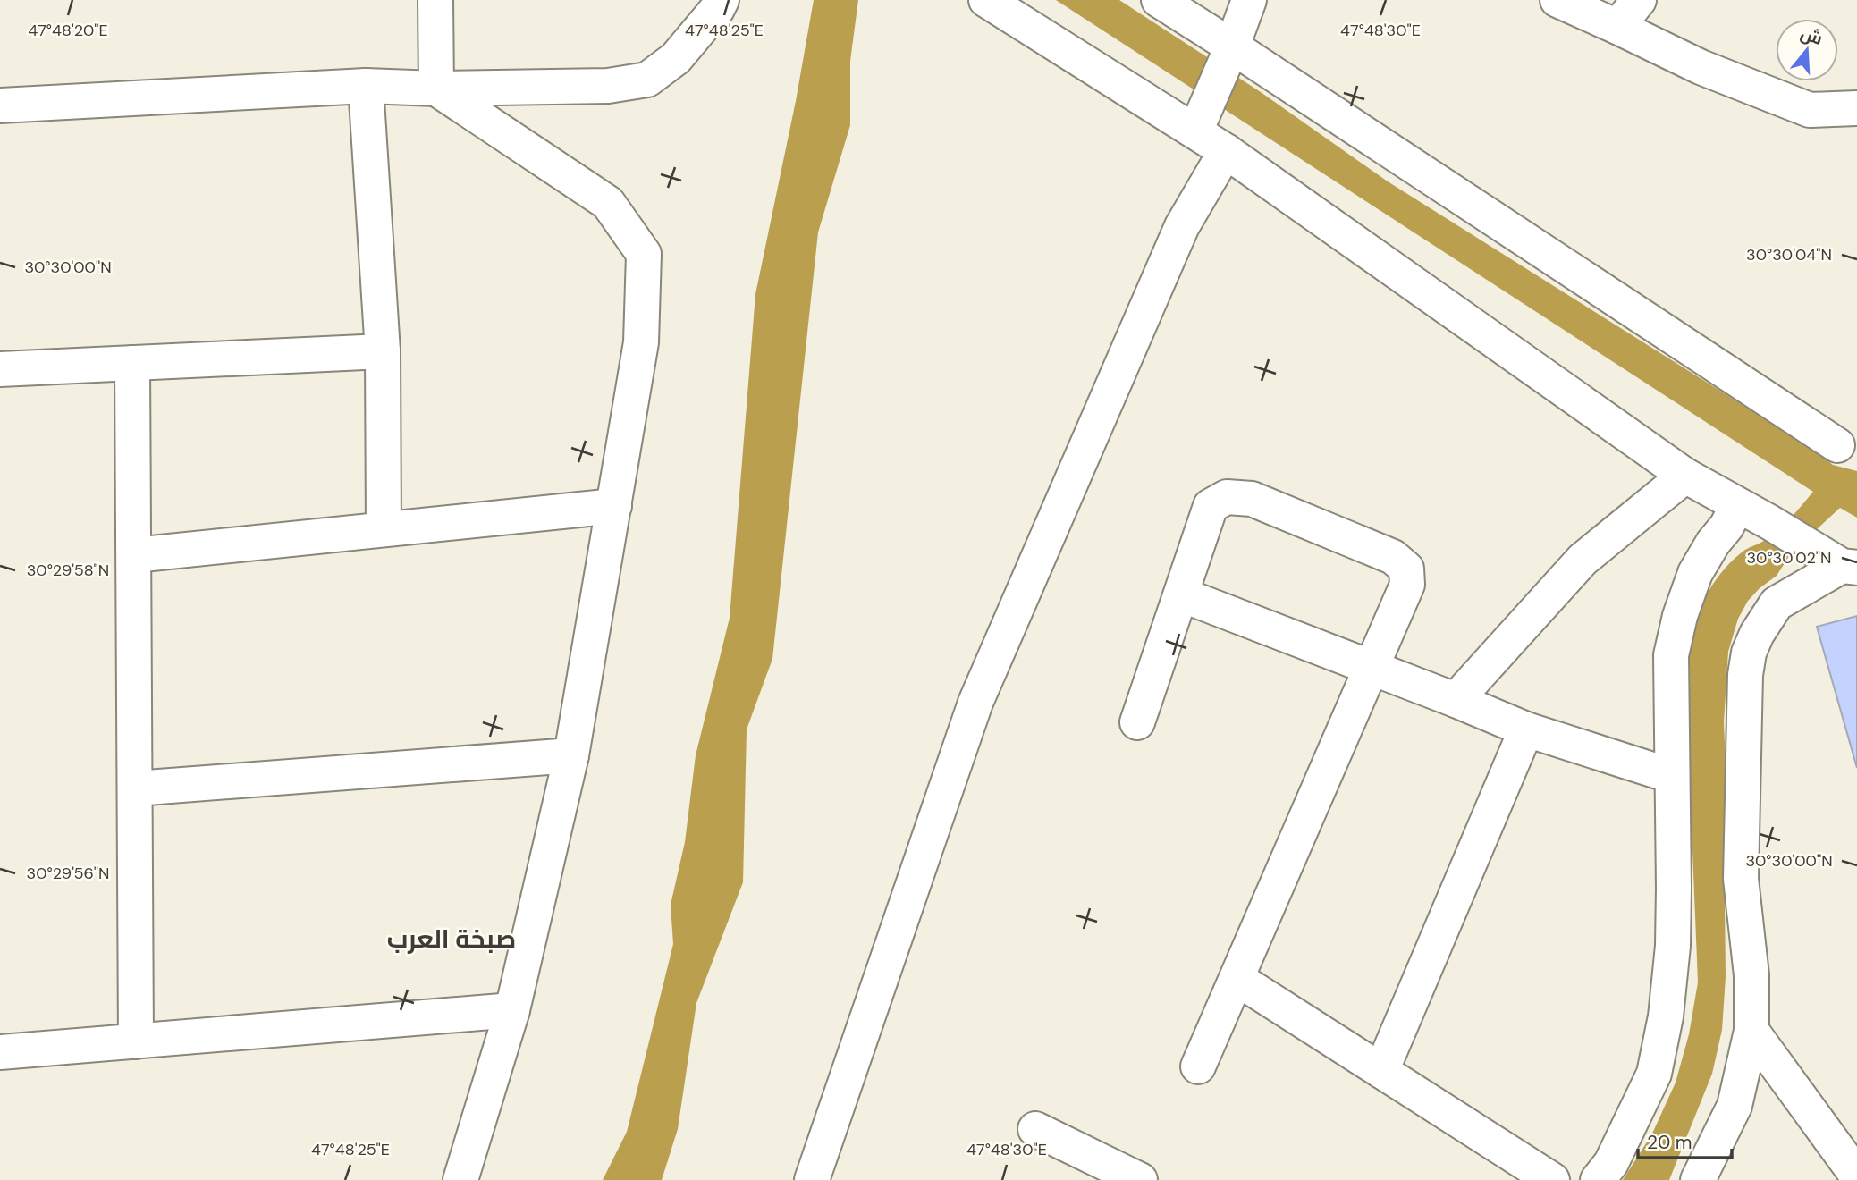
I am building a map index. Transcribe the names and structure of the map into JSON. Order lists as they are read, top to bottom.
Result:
{
  "districts": ["صبخة العرب"],
  "scale_bar": "20 m",
  "north": "top",
  "coordinates": [
    "47°48'20\"E",
    "47°48'25\"E",
    "47°48'30\"E",
    "30°30'04\"N",
    "30°30'00\"N",
    "30°30'02\"N",
    "30°29'58\"N",
    "30°29'56\"N"
  ]
}
